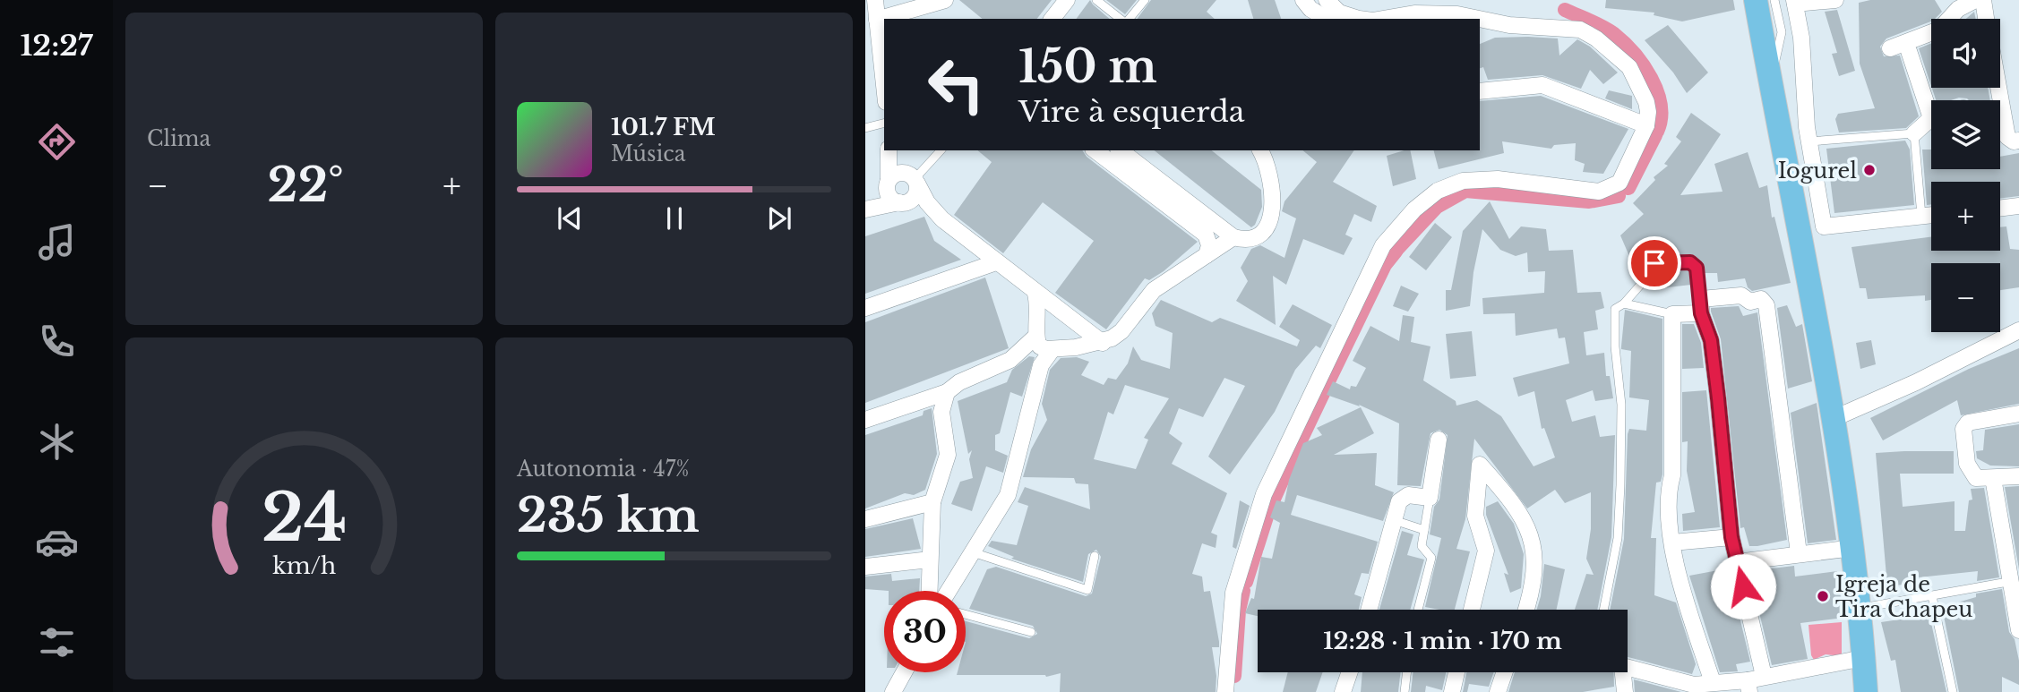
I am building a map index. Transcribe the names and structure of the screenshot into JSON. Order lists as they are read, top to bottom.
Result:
{
  "places": ["Iogurel", "Igreja de Tira Chapeu"],
  "page": {
    "tabs": "12:27",
    "tile": [
      "Clima",
      ["Autonomia · 47%", "235 km"]
    ],
    "map_buttons": ["+", "−"],
    "turn": ["150 m", "Vire à esquerda"],
    "song": ["101.7 FM", "Música"],
    "heat": ["−", "22°", "+"],
    "limit": "30",
    "trip": "12:28 · 1 min · 170 m",
    "gauge": ["24", "km/h"]
  }
}
